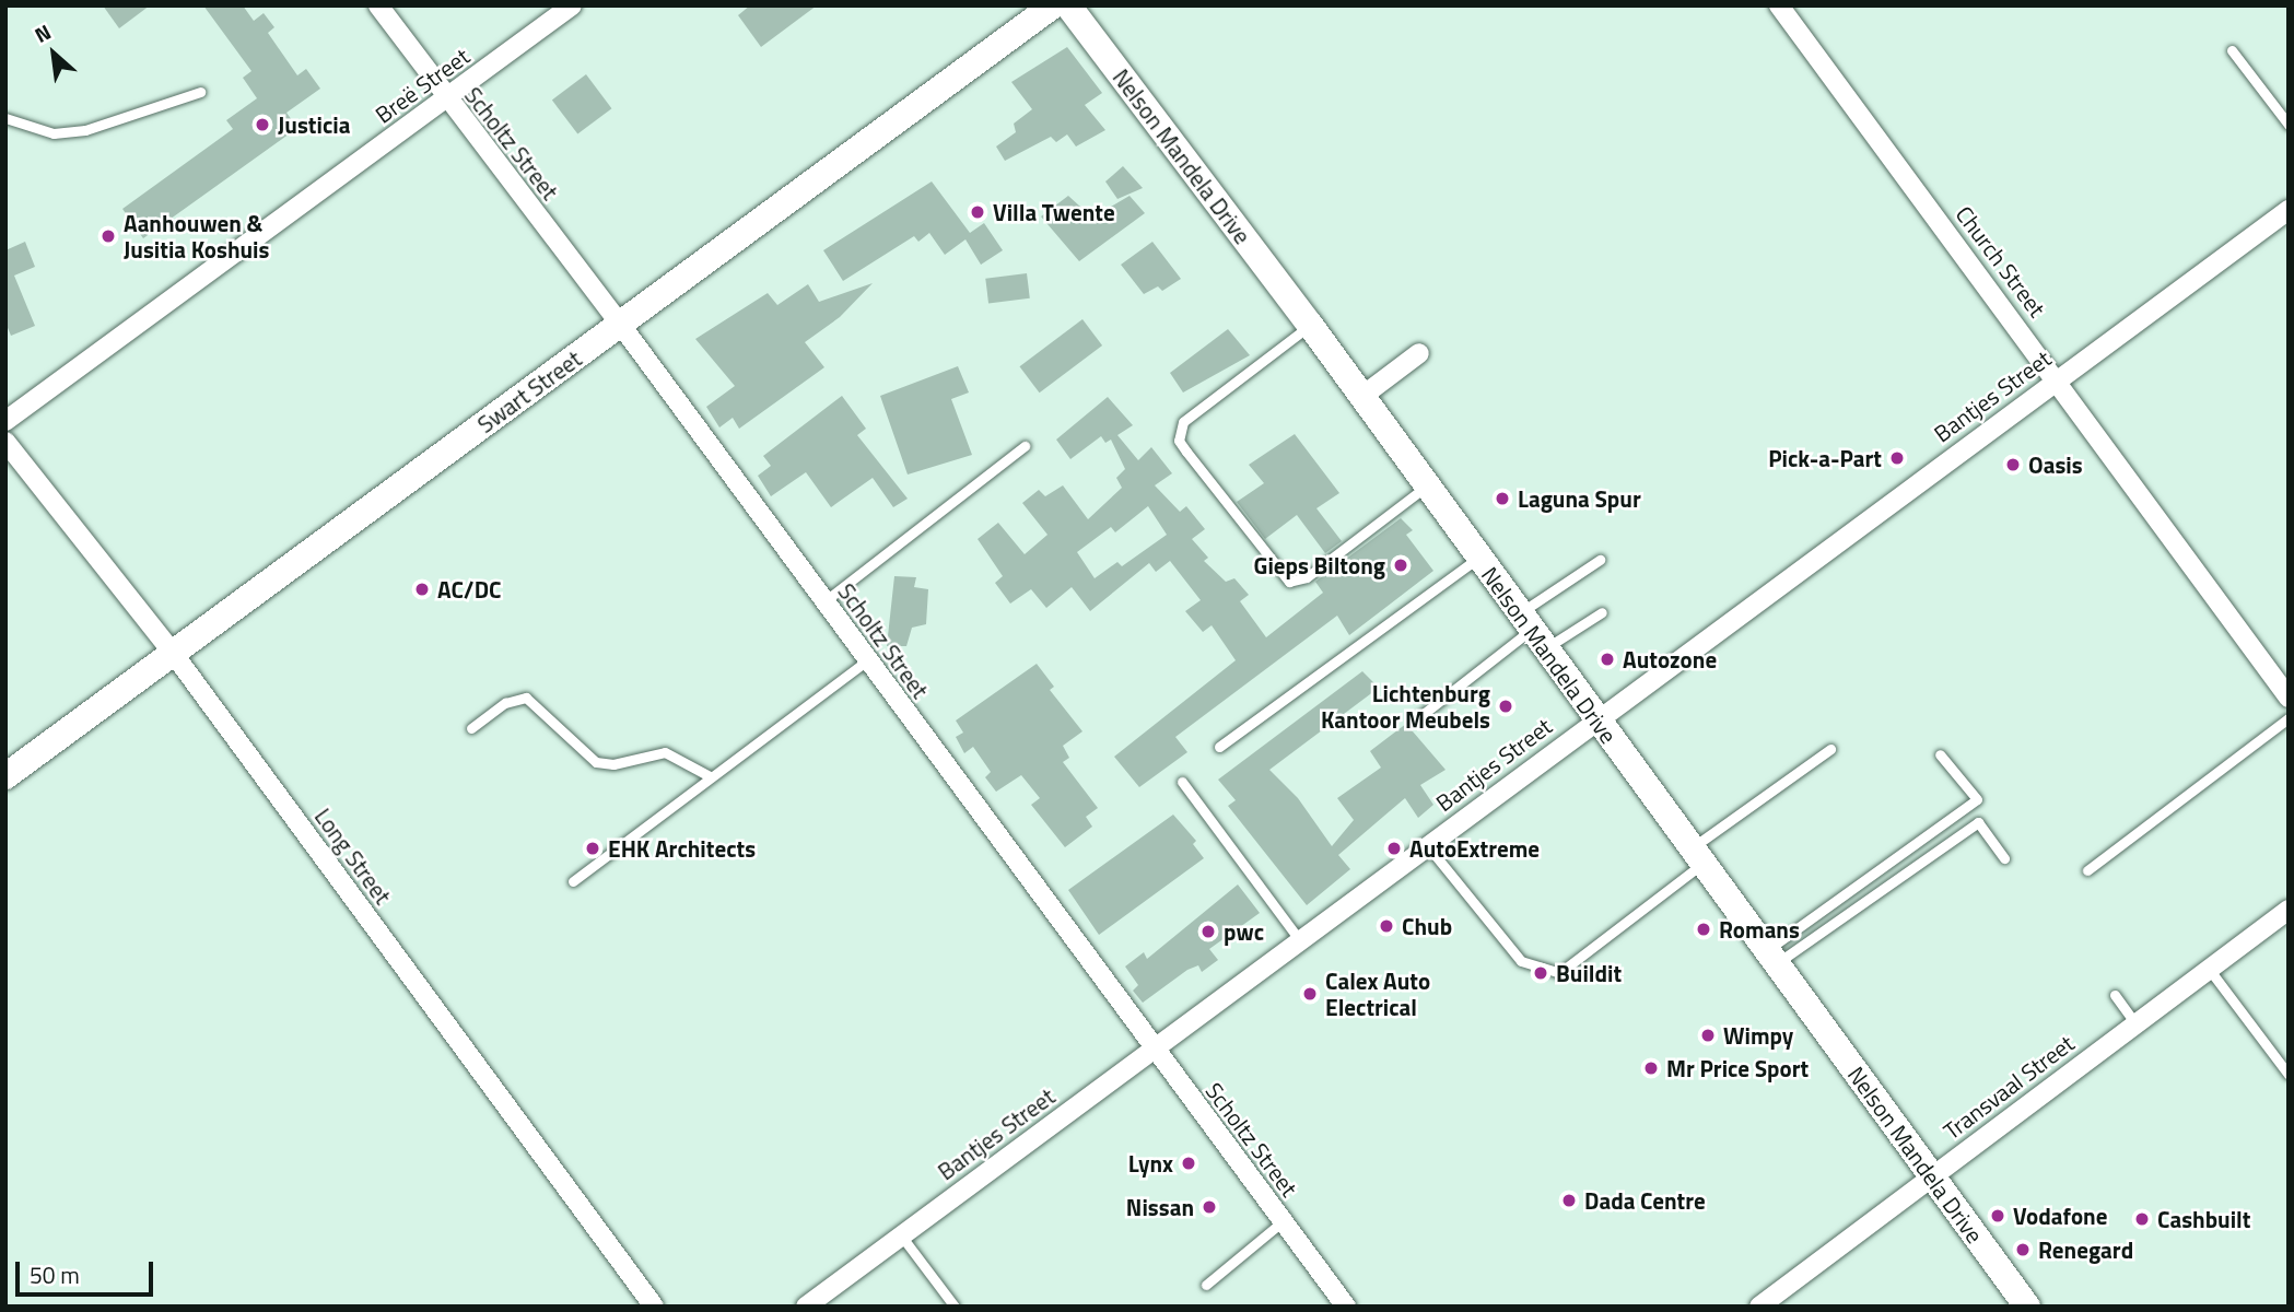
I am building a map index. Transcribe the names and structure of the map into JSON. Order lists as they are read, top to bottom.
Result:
{
  "streets": {
    "main road": ["Nelson Mandela Drive", "Swart Street"],
    "street": [
      "Breë Street",
      "Scholtz Street",
      "Church Street",
      "Bantjes Street",
      "Long Street",
      "Transvaal Street"
    ]
  },
  "crossings": [
    ["Breë Street", "Scholtz Street"],
    ["Scholtz Street", "Swart Street"],
    ["Scholtz Street", "Bantjes Street"],
    ["Nelson Mandela Drive", "Bantjes Street"],
    ["Nelson Mandela Drive", "Transvaal Street"],
    ["Church Street", "Bantjes Street"],
    ["Swart Street", "Long Street"]
  ],
  "places": [
    "Justicia",
    "Villa Twente",
    "Aanhouwen & Jusitia Koshuis",
    "Pick-a-Part",
    "Oasis",
    "Laguna Spur",
    "Gieps Biltong",
    "AC/DC",
    "Autozone",
    "Lichtenburg Kantoor Meubels",
    "EHK Architects",
    "AutoExtreme",
    "Chub",
    "Romans",
    "pwc",
    "Buildit",
    "Calex Auto Electrical",
    "Wimpy",
    "Mr Price Sport",
    "Lynx",
    "Dada Centre",
    "Nissan",
    "Vodafone",
    "Cashbuilt",
    "Renegard"
  ],
  "scale_bar": "50 m",
  "north": "top left"
}
